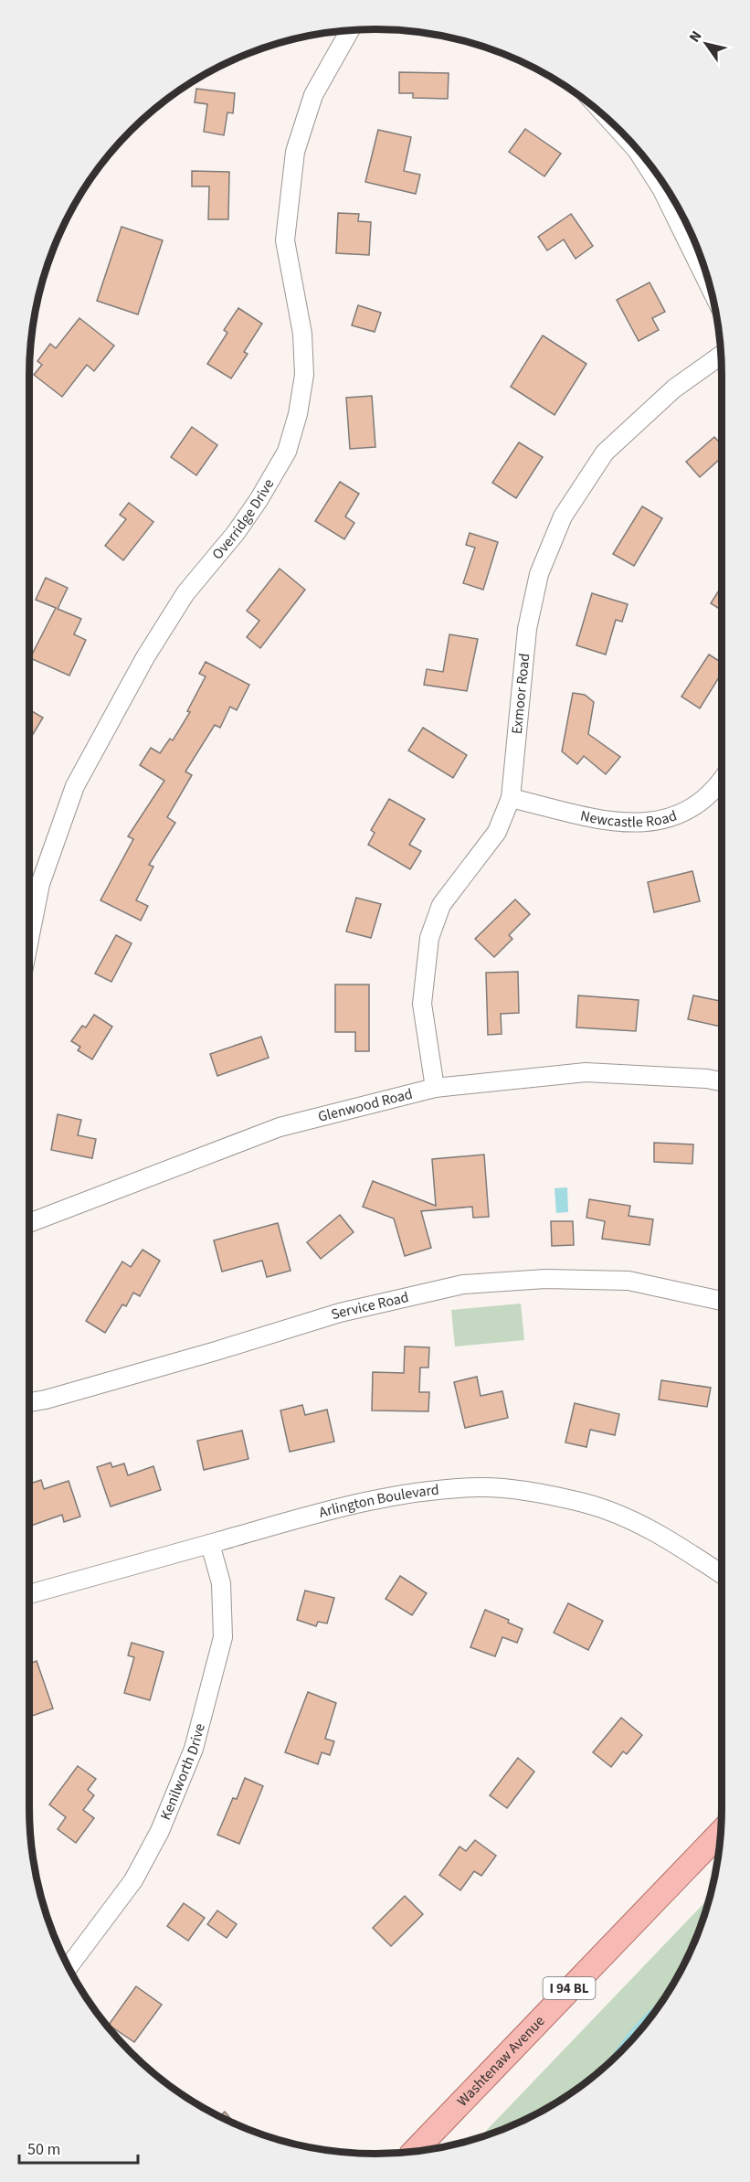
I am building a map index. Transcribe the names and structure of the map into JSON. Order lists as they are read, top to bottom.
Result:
{
  "streets": {
    "main road": ["I 94 BL", "Washtenaw Avenue"],
    "street": [
      "Overridge Drive",
      "Exmoor Road",
      "Newcastle Road",
      "Glenwood Road",
      "Service Road",
      "Arlington Boulevard",
      "Kenilworth Drive"
    ]
  },
  "crossings": [
    ["Exmoor Road", "Newcastle Road"],
    ["Exmoor Road", "Glenwood Road"],
    ["Arlington Boulevard", "Kenilworth Drive"]
  ],
  "scale_bar": "50 m",
  "north": "top left"
}
